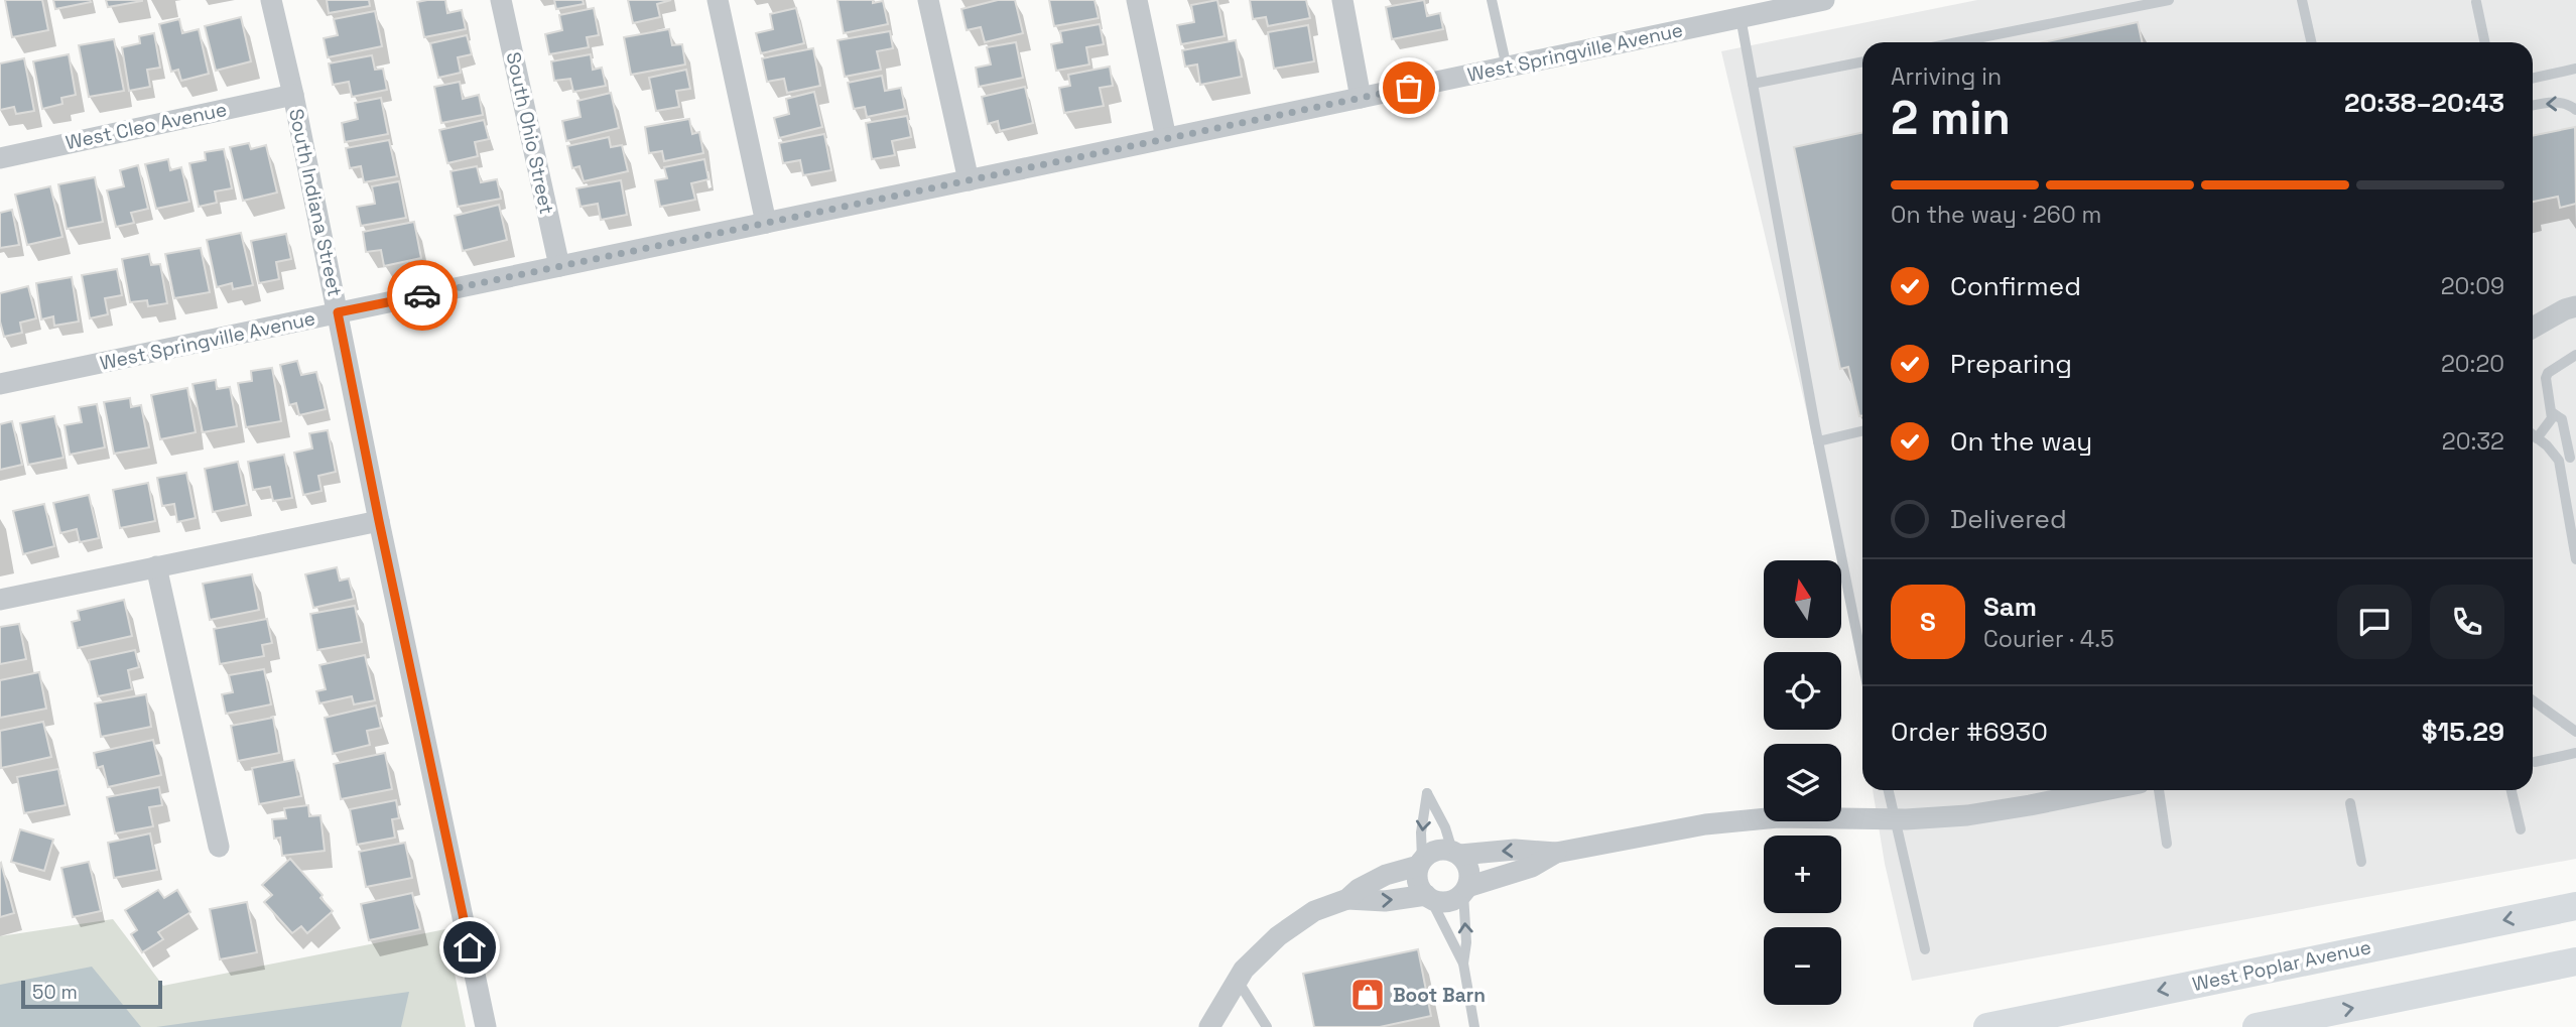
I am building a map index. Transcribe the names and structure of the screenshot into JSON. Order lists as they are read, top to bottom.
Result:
{
  "streets": {
    "main road": ["West Poplar Avenue"],
    "street": [
      "West Springville Avenue",
      "West Cleo Avenue",
      "South Ohio Street",
      "South Indiana Street"
    ]
  },
  "crossings": [
    ["West Springville Avenue", "South Ohio Street"],
    ["West Springville Avenue", "South Indiana Street"],
    ["West Cleo Avenue", "South Indiana Street"]
  ],
  "places": {
    "shop": ["Boot Barn"]
  },
  "scale_bar": "50 m",
  "north": "top",
  "page": {
    "heading": ["2 min", "Arriving in", "20:38–20:43"],
    "panel": [
      "Sam",
      "Courier · 4.5",
      "Order #6930",
      "$15.29"
    ],
    "bar": "On the way · 260 m",
    "list": [
      ["Confirmed", "20:09"],
      ["Preparing", "20:20"],
      ["On the way", "20:32"],
      "Delivered"
    ],
    "map_buttons": ["+", "−"],
    "round": "S",
    "scale": "50 m"
  }
}
